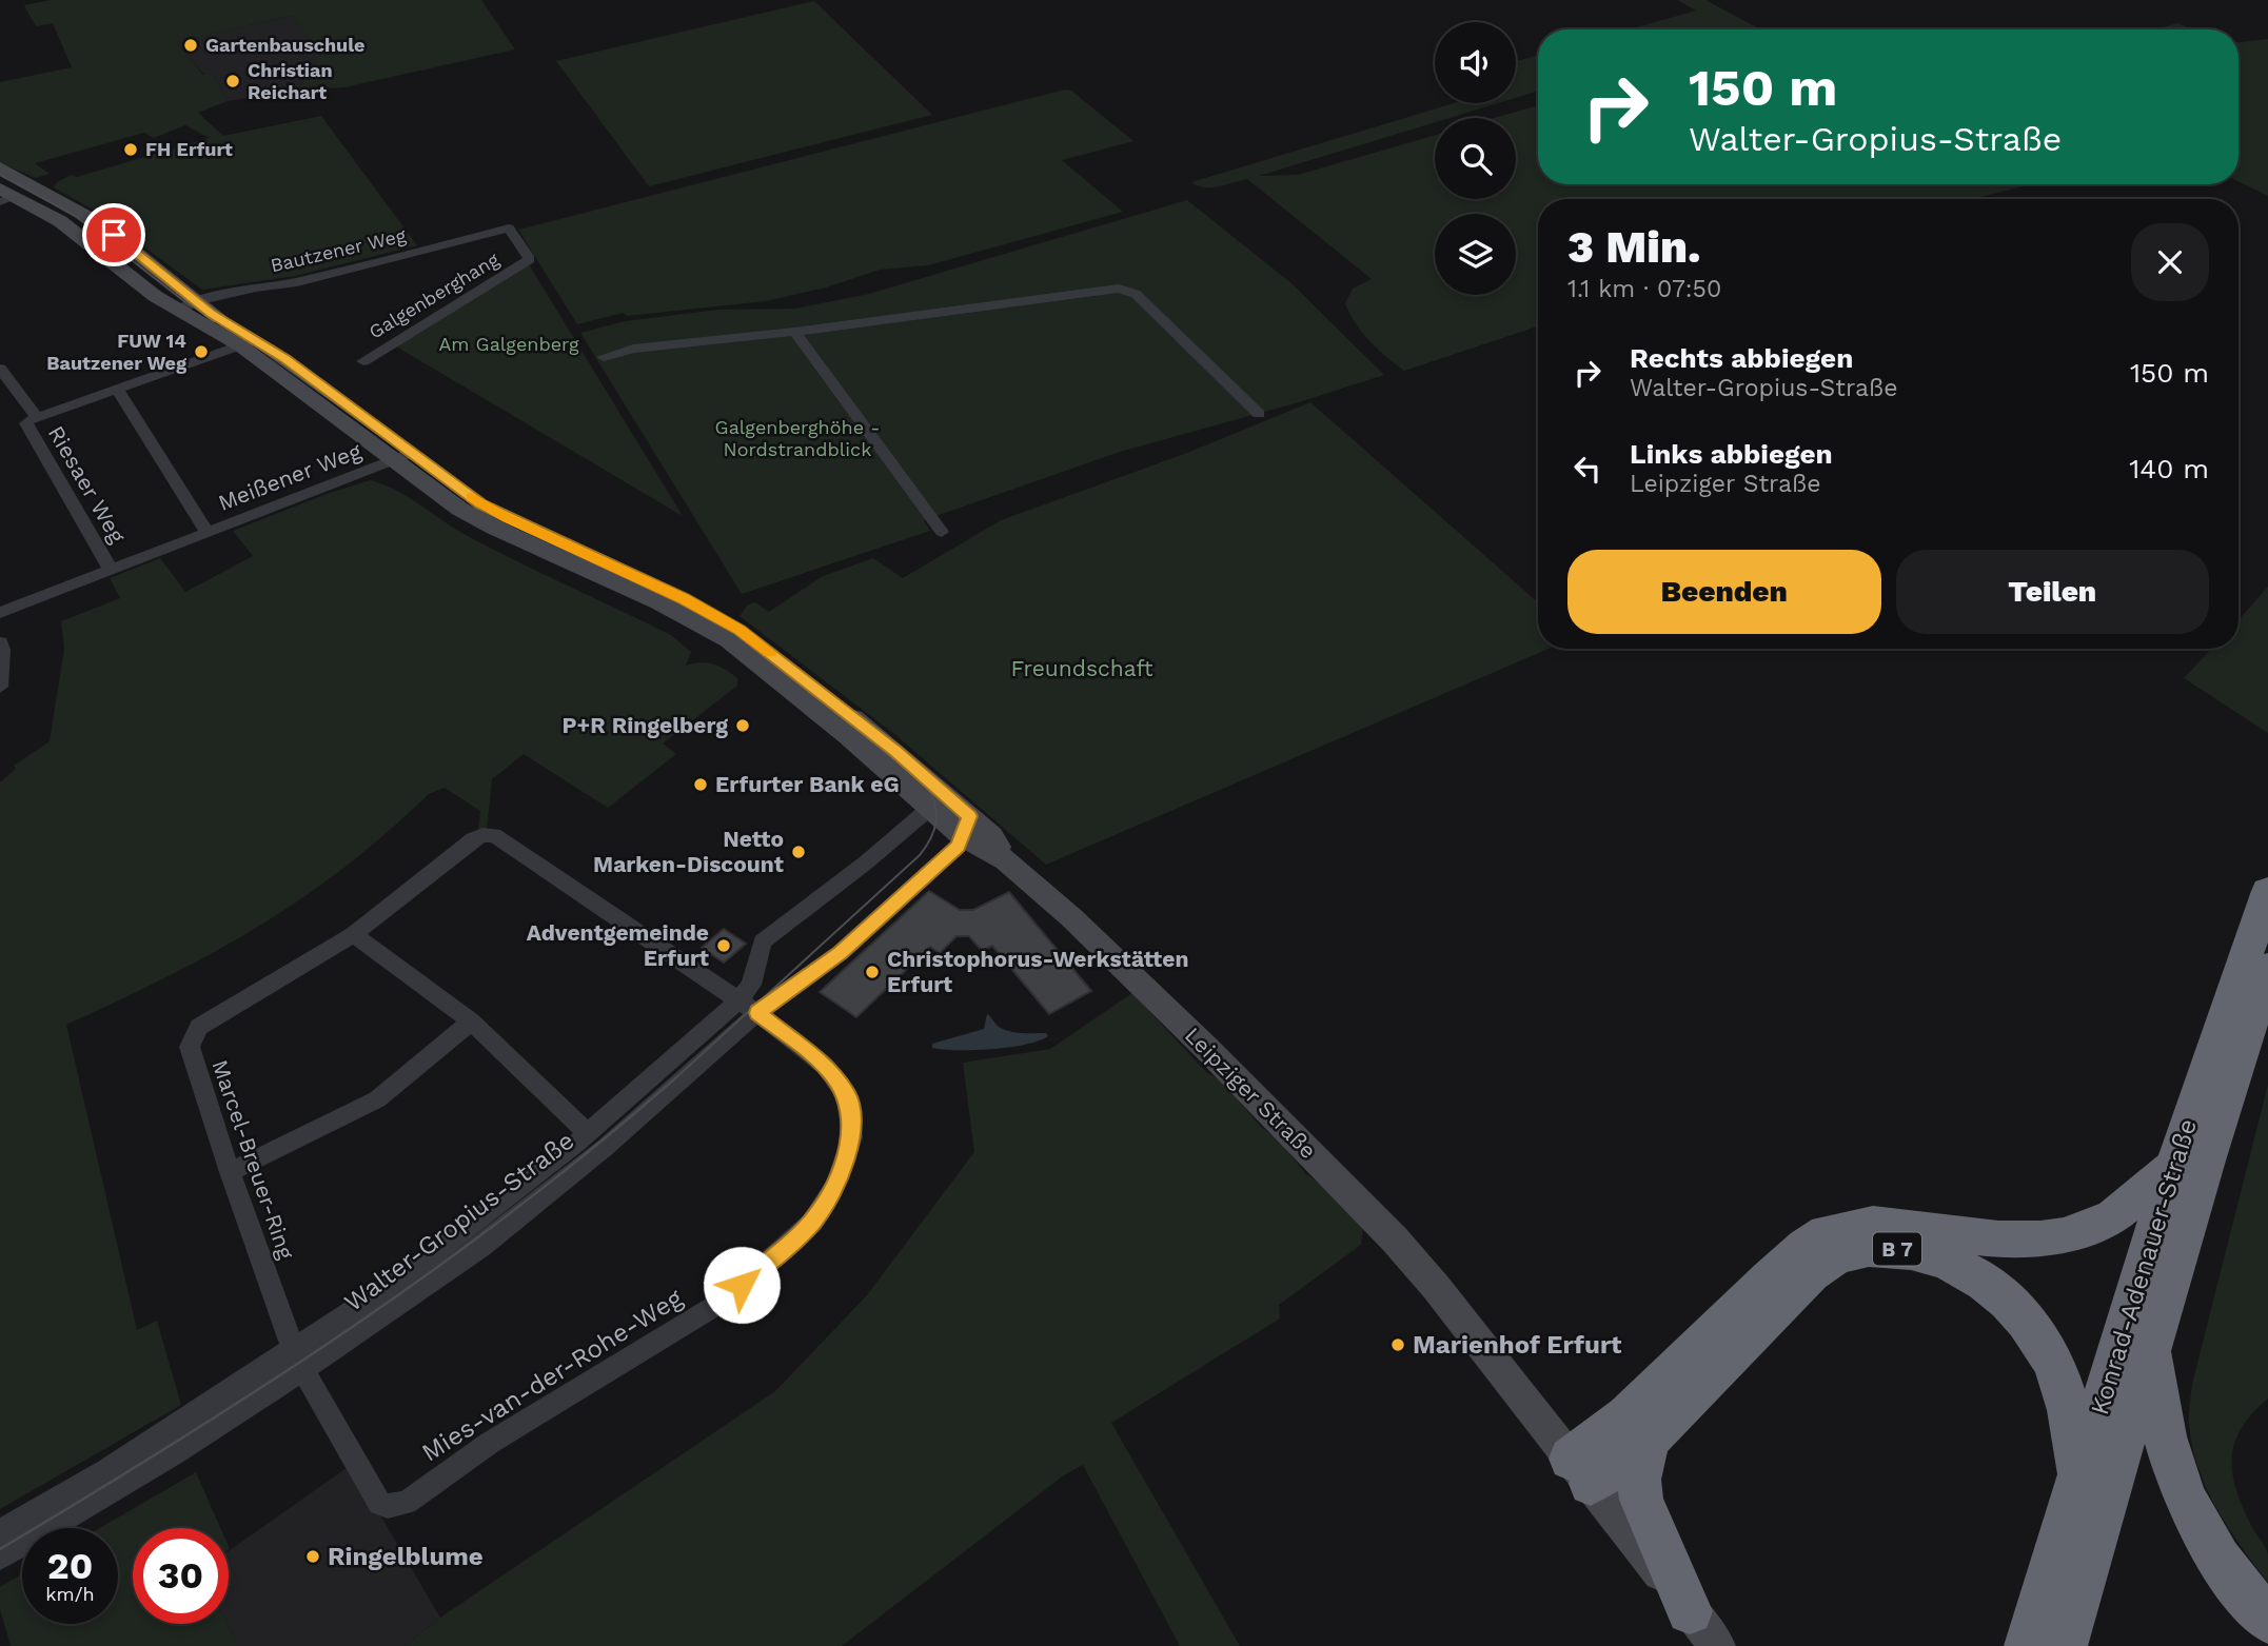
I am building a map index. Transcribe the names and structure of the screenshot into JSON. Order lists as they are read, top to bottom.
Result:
{
  "streets": {
    "highway": ["B 7", "Konrad-Adenauer-Straße"],
    "main road": ["Leipziger Straße"],
    "street": [
      "Bautzener Weg",
      "Galgenberghang",
      "Meißener Weg",
      "Riesaer Weg",
      "Marcel-Breuer-Ring",
      "Walter-Gropius-Straße",
      "Mies-van-der-Rohe-Weg"
    ]
  },
  "crossings": [
    ["Bautzener Weg", "Galgenberghang"],
    ["Bautzener Weg", "Leipziger Straße"],
    ["Meißener Weg", "Riesaer Weg"],
    ["Meißener Weg", "Leipziger Straße"],
    ["Leipziger Straße", "Walter-Gropius-Straße"],
    ["Leipziger Straße", "B 7"],
    ["Marcel-Breuer-Ring", "Walter-Gropius-Straße"],
    ["Marcel-Breuer-Ring", "Mies-van-der-Rohe-Weg"],
    ["Walter-Gropius-Straße", "Mies-van-der-Rohe-Weg"],
    ["B 7", "Konrad-Adenauer-Straße"]
  ],
  "parks": ["Am Galgenberg", "Galgenberghöhe - Nordstrandblick", "Freundschaft"],
  "places": [
    "Gartenbauschule",
    "Christian Reichart",
    "FH Erfurt",
    "FUW 14 Bautzener Weg",
    "P+R Ringelberg",
    "Erfurter Bank eG",
    "Netto Marken-Discount",
    "Adventgemeinde Erfurt",
    "Christophorus-Werkstätten Erfurt",
    "Marienhof Erfurt",
    "Ringelblume"
  ],
  "page": {
    "turn": ["150 m", "Walter-Gropius-Straße"],
    "heading": ["3 Min.", "1.1 km · 07:50"],
    "list": [
      {
        "name": "Rechts abbiegen",
        "note": "Walter-Gropius-Straße",
        "value": "150 m"
      },
      {
        "name": "Links abbiegen",
        "note": "Leipziger Straße",
        "value": "140 m"
      }
    ],
    "buttons": ["Beenden", "Teilen"],
    "speed": "20 km/h",
    "limit": "30"
  }
}
